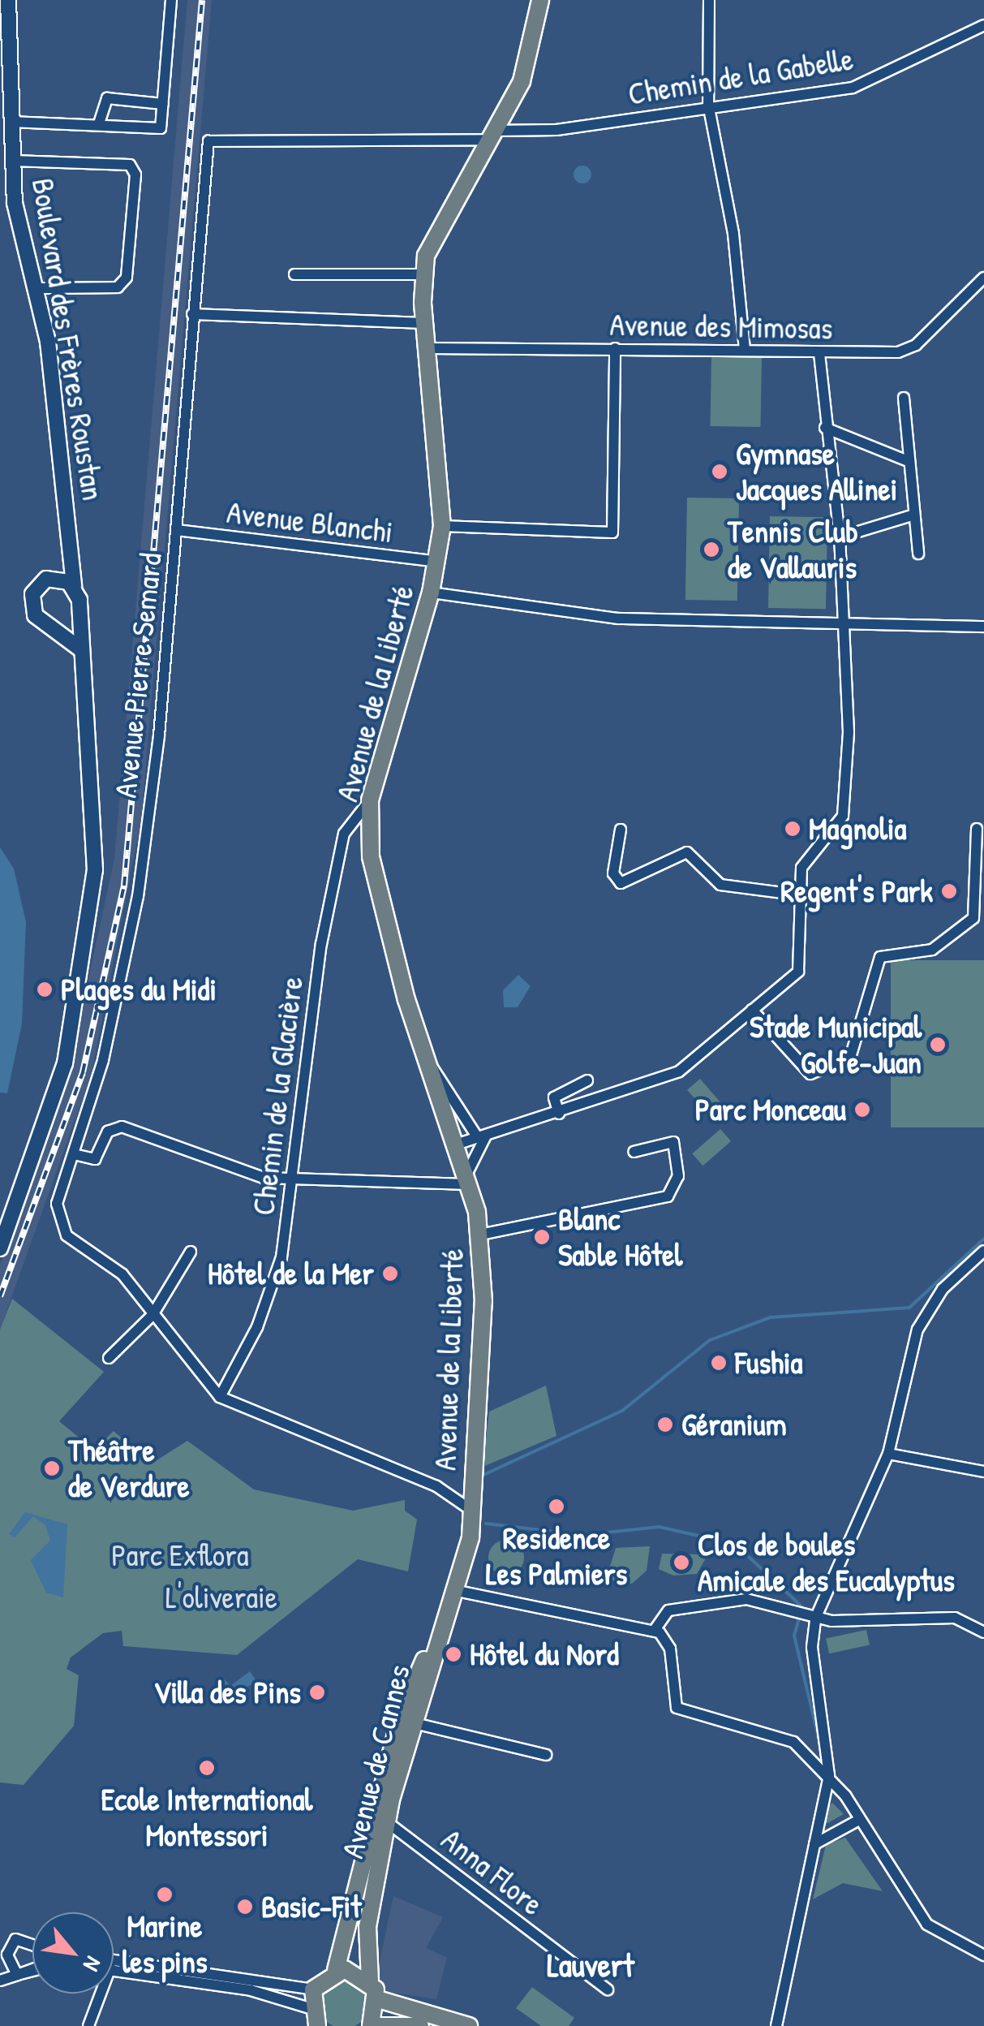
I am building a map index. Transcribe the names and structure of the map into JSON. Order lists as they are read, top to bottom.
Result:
{
  "streets": {
    "main road": ["Boulevard des Frères Roustan", "Avenue de la Liberté", "Avenue de Cannes"],
    "street": [
      "Chemin de la Gabelle",
      "Avenue des Mimosas",
      "Avenue Blanchi",
      "Avenue Pierre Semard",
      "Chemin de la Glacière",
      "Anna Flore"
    ]
  },
  "crossings": [
    ["Chemin de la Gabelle", "Avenue Pierre Semard"],
    ["Chemin de la Gabelle", "Avenue de la Liberté"],
    ["Avenue des Mimosas", "Avenue de la Liberté"],
    ["Avenue Blanchi", "Avenue Pierre Semard"],
    ["Avenue Blanchi", "Avenue de la Liberté"],
    ["Avenue de la Liberté", "Chemin de la Glacière"],
    ["Avenue de la Liberté", "Avenue de Cannes"],
    ["Avenue de Cannes", "Anna Flore"]
  ],
  "districts": ["Lauvert"],
  "parks": ["Parc Exflora", "L'oliveraie"],
  "places": [
    "Gymnase Jacques Allinei",
    "Tennis Club de Vallauris",
    "Magnolia",
    "Regent's Park",
    "Plages du Midi",
    "Stade Municipal Golfe-Juan",
    "Parc Monceau",
    "Blanc Sable Hôtel",
    "Hôtel de la Mer",
    "Fushia",
    "Géranium",
    "Théâtre de Verdure",
    "Residence Les Palmiers",
    "Clos de boules Amicale des Eucalyptus",
    "Hôtel du Nord",
    "Villa des Pins",
    "Ecole International Montessori",
    "Marine les pins",
    "Basic-Fit"
  ],
  "north": "bottom right"
}
